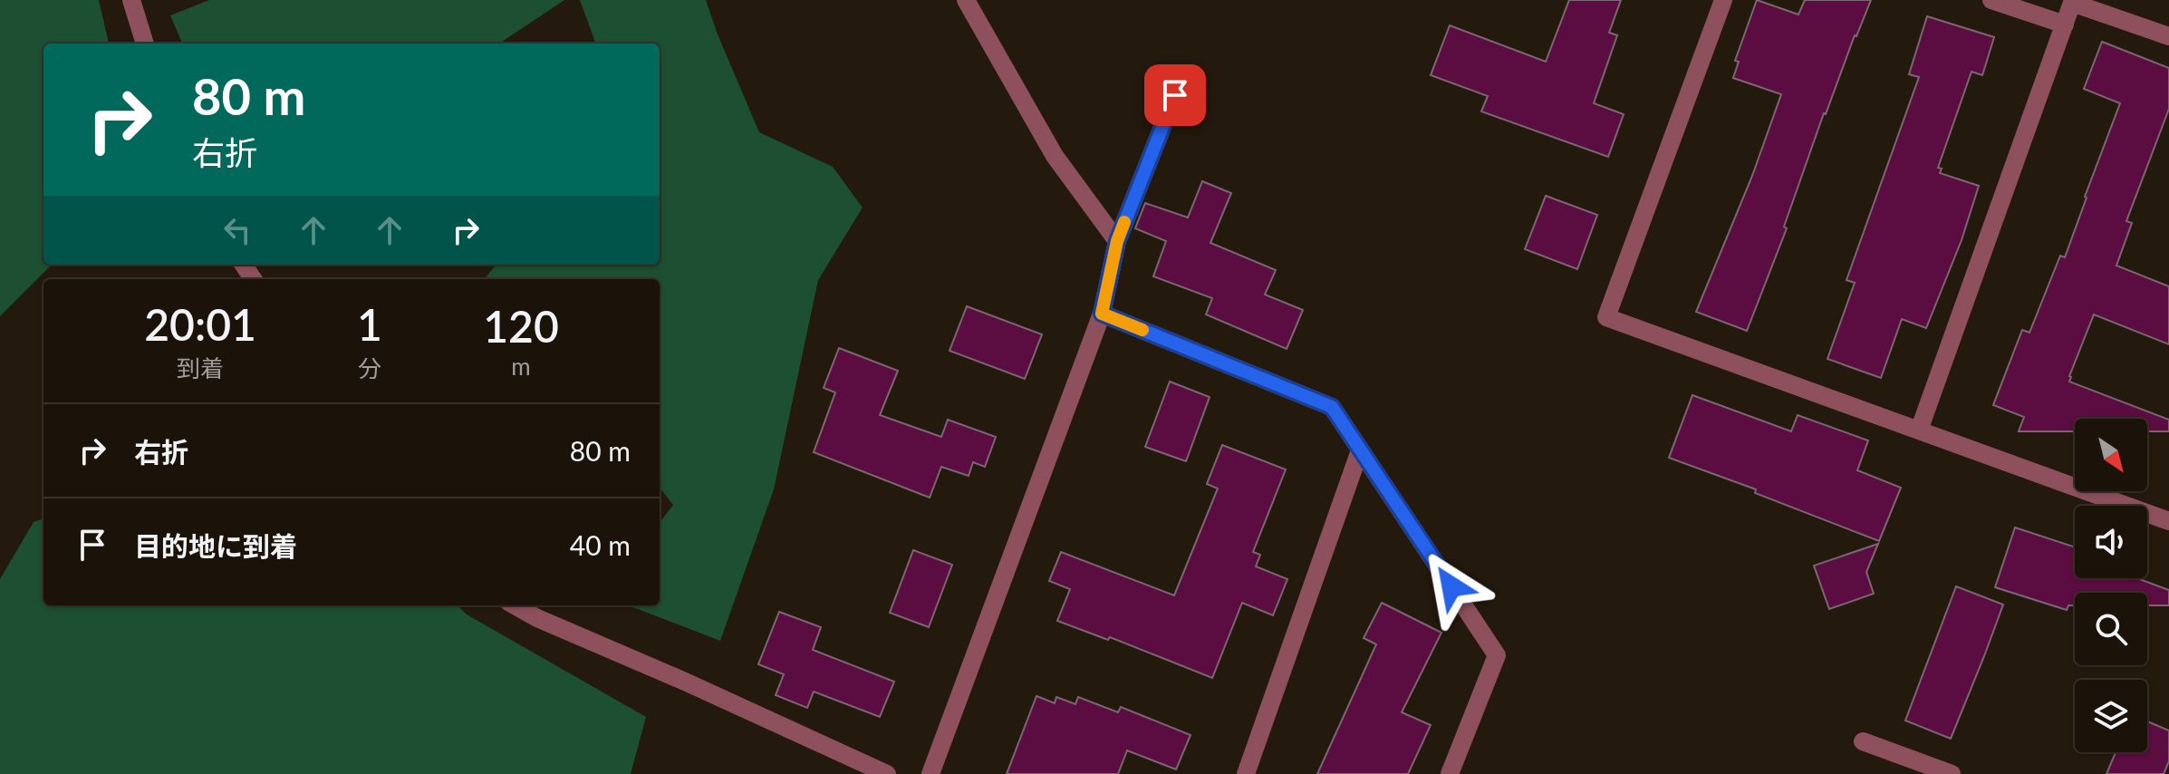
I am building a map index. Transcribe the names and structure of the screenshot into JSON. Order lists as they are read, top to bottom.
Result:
{
  "north": "bottom right",
  "page": {
    "turn": ["80 m", "右折"],
    "eta": [
      "20:01",
      "到着",
      "1",
      "分",
      "120",
      "m"
    ],
    "list": [
      {
        "name": "右折",
        "value": "80 m"
      },
      {
        "name": "目的地に到着",
        "value": "40 m"
      }
    ]
  }
}
